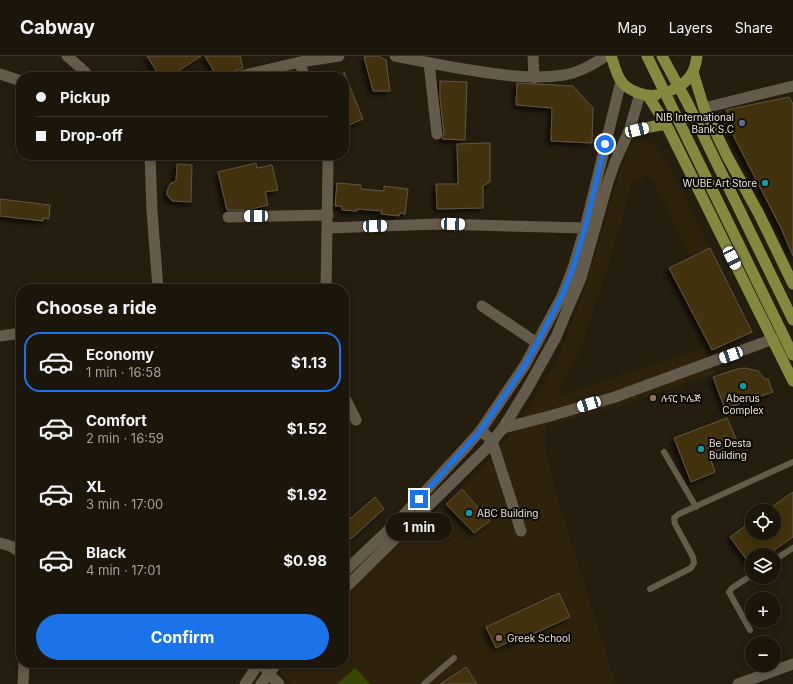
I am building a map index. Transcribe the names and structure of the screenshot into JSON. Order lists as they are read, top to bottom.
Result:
{
  "places": [
    "NIB International Bank S.C",
    "WUBE Art Store",
    "Aberus Complex",
    "ሉናር ኮሌጅ",
    "Be Desta Building",
    "ABC Building",
    "Greek School"
  ],
  "page": {
    "header": "Cabway",
    "nav": ["Map", "Layers", "Share"],
    "banner": ["Pickup", "Drop-off"],
    "heading": "Choose a ride",
    "list": [
      {
        "name": "Economy",
        "note": "1 min · 16:58",
        "value": "$1.13"
      },
      {
        "name": "Comfort",
        "note": "2 min · 16:59",
        "value": "$1.52"
      },
      {
        "name": "XL",
        "note": "3 min · 17:00",
        "value": "$1.92"
      },
      {
        "name": "Black",
        "note": "4 min · 17:01",
        "value": "$0.98"
      }
    ],
    "map_buttons": ["+", "−"],
    "bubble": "1 min",
    "buttons": "Confirm"
  }
}
